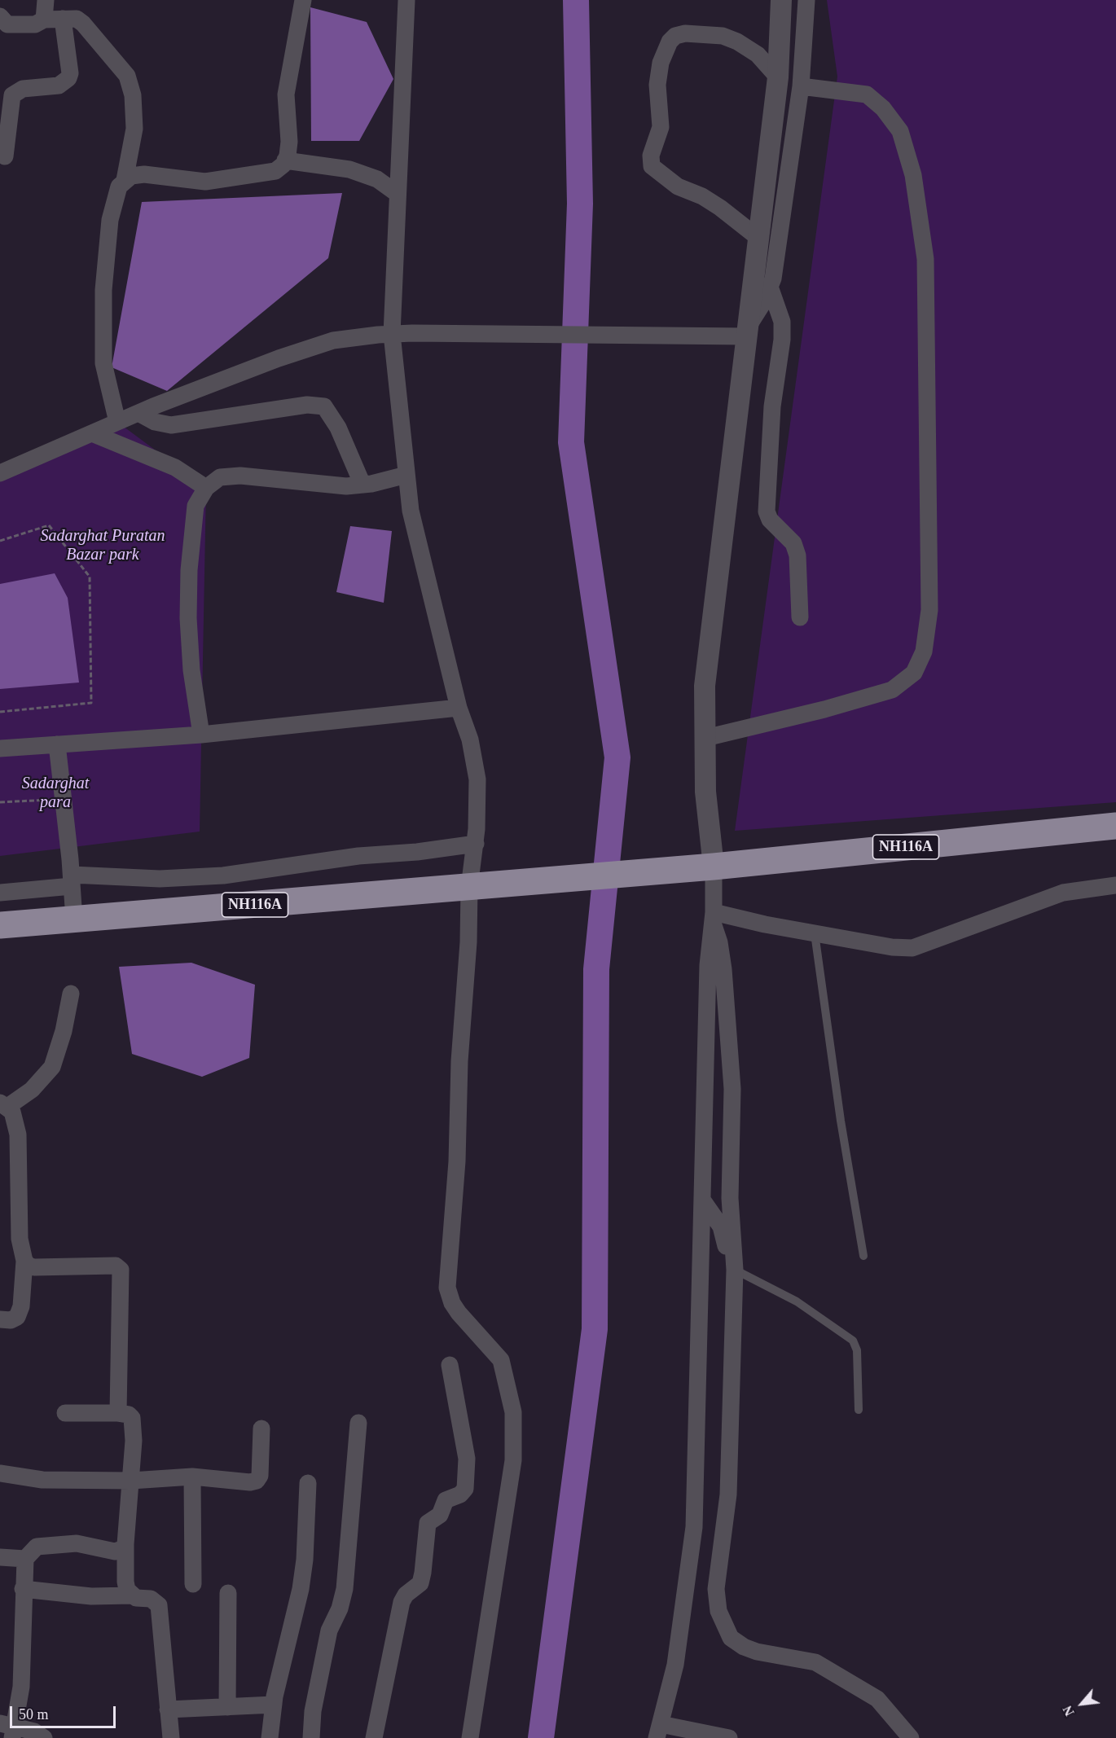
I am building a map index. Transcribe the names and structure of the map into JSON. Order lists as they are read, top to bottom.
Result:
{
  "streets": {
    "highway": ["NH116A"]
  },
  "parks": ["Sadarghat Puratan Bazar park", "Sadarghat para"],
  "scale_bar": "50 m",
  "north": "bottom left"
}
